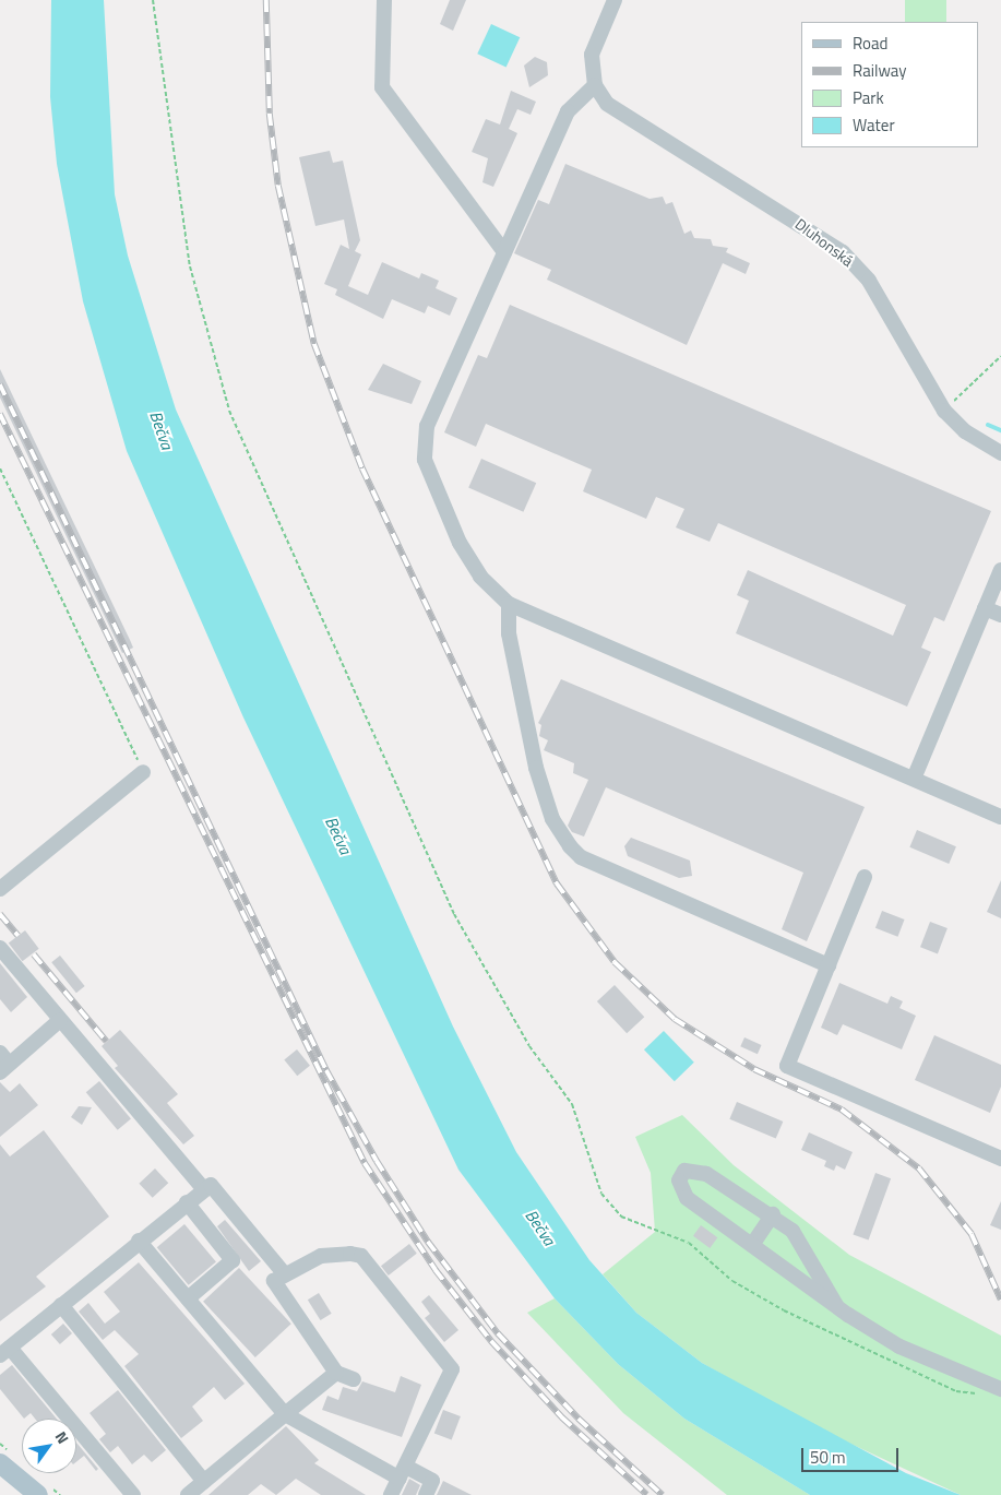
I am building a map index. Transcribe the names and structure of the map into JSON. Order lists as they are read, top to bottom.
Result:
{
  "streets": {
    "street": ["Dluhonská"]
  },
  "water": ["Bečva"],
  "legend": [
    "Road",
    "Railway",
    "Park",
    "Water"
  ],
  "scale_bar": "50 m",
  "north": "top right"
}
